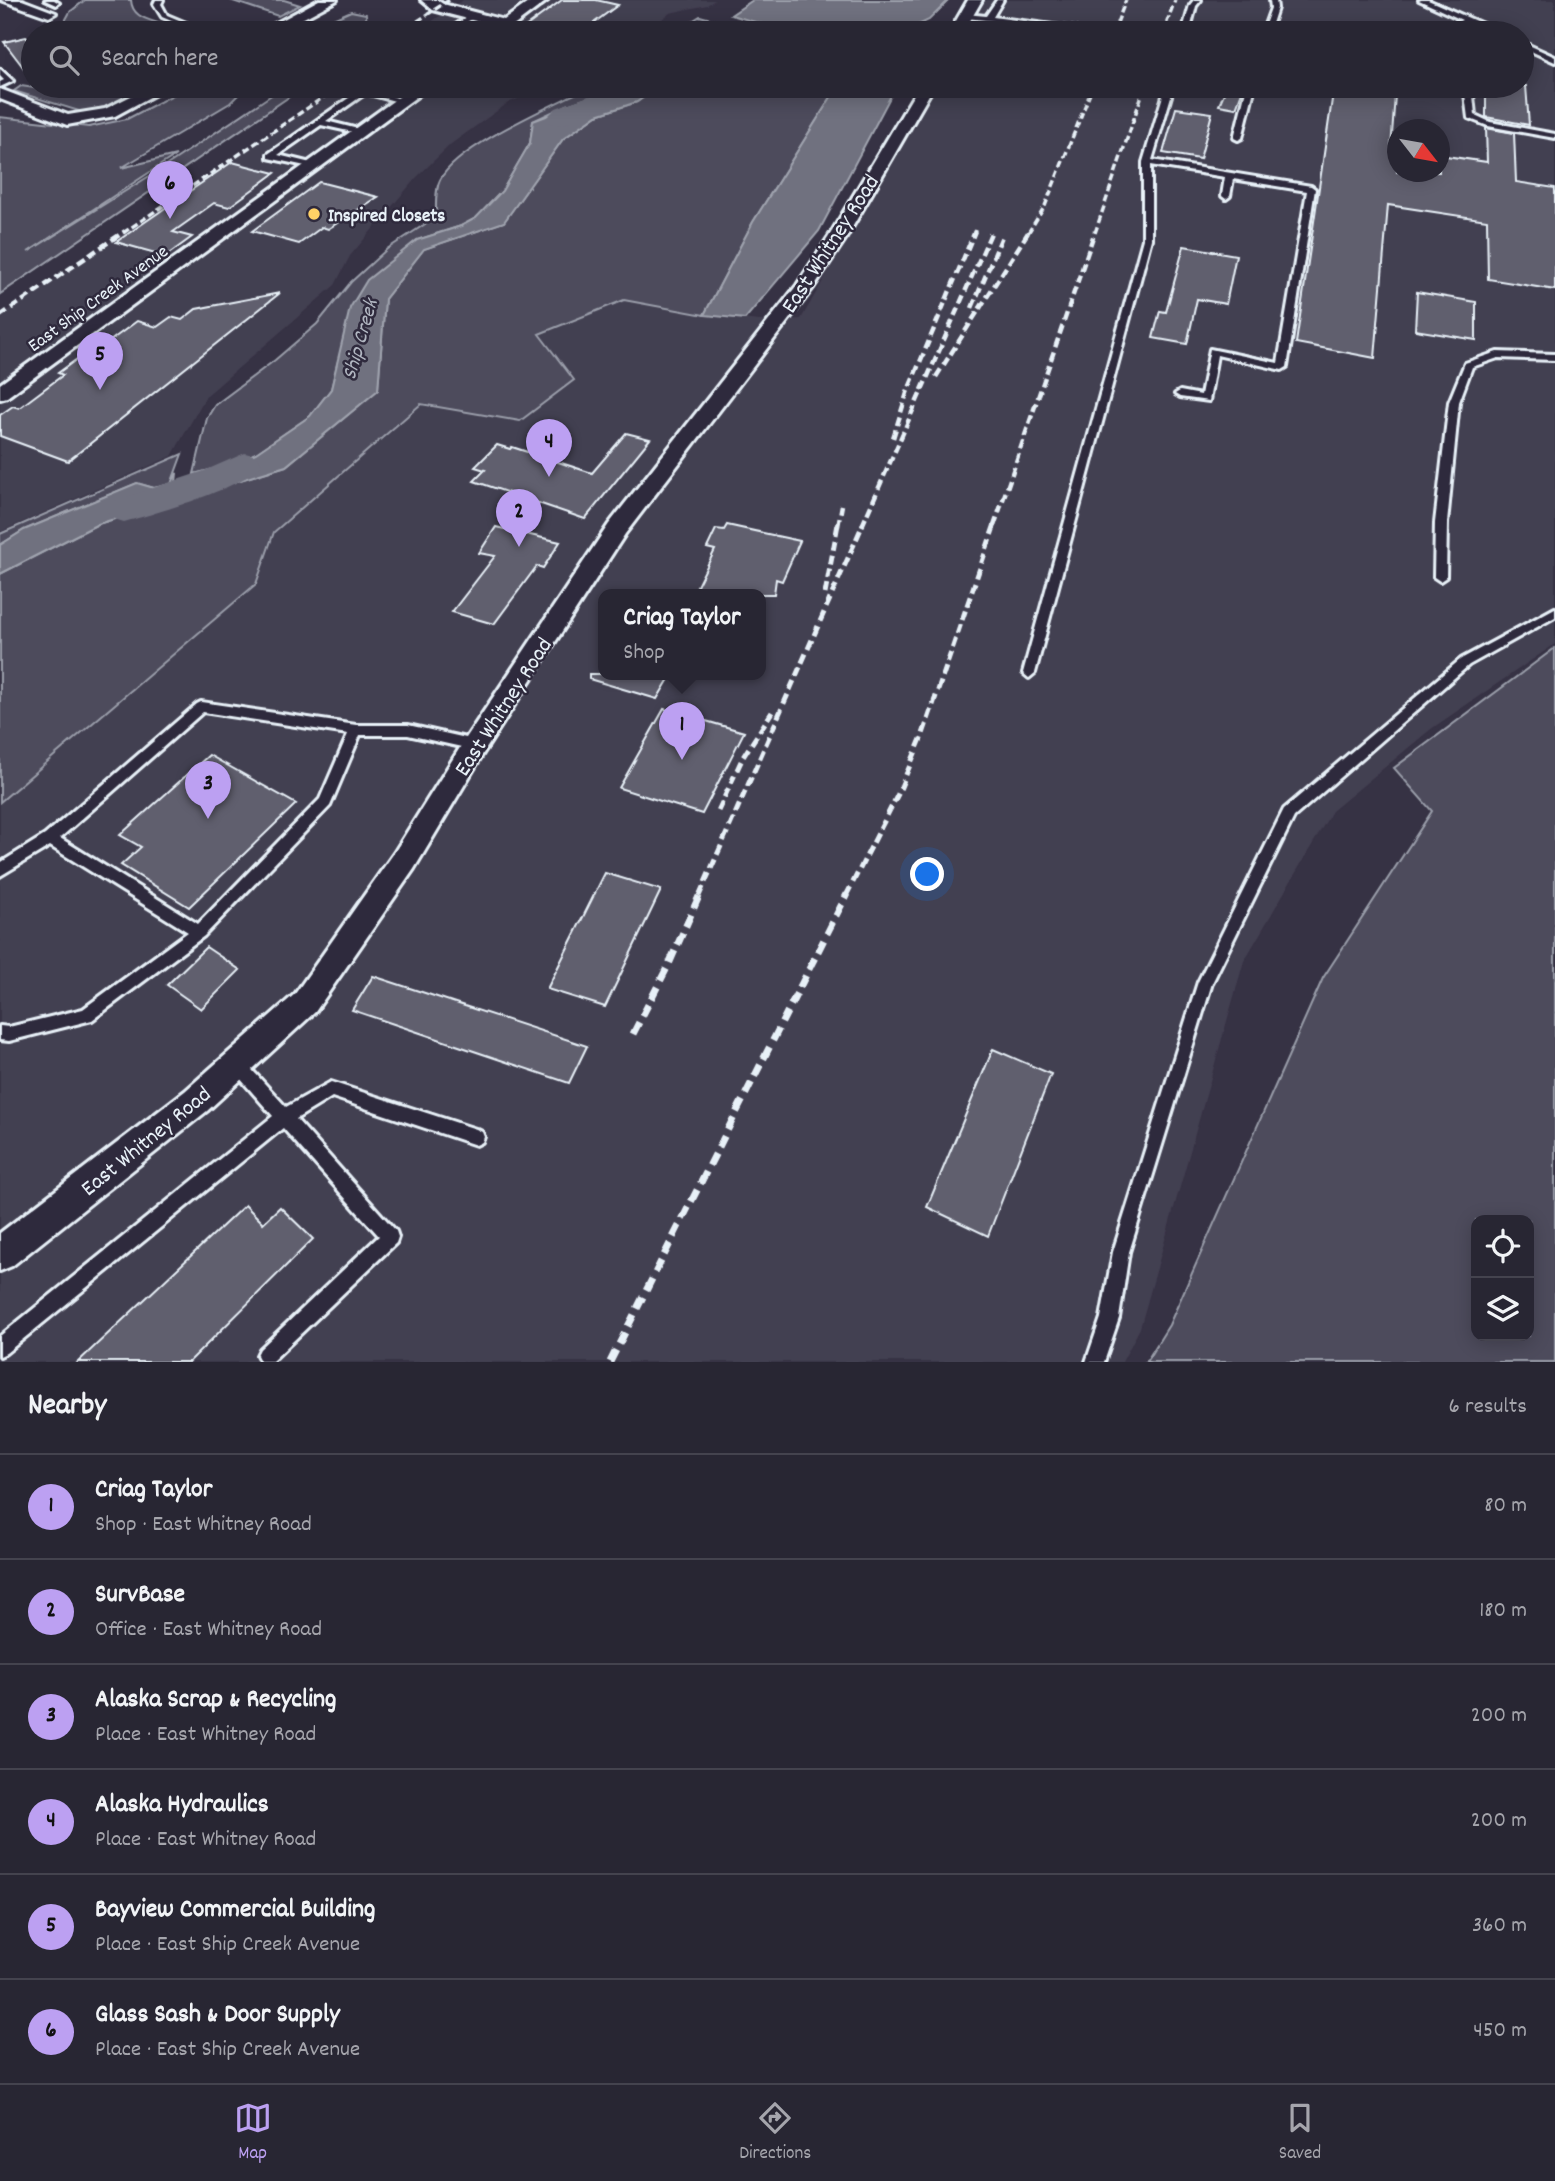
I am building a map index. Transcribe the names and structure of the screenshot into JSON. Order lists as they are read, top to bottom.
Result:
{
  "streets": {
    "street": ["East Whitney Road", "East Ship Creek Avenue"]
  },
  "water": ["Ship Creek"],
  "places": ["Inspired Closets"],
  "north": "bottom right",
  "page": {
    "search": "Search here",
    "pins": [
      "6",
      "5",
      "4",
      "2",
      "1",
      "3"
    ],
    "popup": ["Criag Taylor", "Shop"],
    "heading": ["Nearby", "6 results"],
    "list": [
      {
        "mark": "1",
        "name": "Criag Taylor",
        "note": "Shop · East Whitney Road",
        "value": "80 m"
      },
      {
        "mark": "2",
        "name": "SurvBase",
        "note": "Office · East Whitney Road",
        "value": "180 m"
      },
      {
        "mark": "3",
        "name": "Alaska Scrap & Recycling",
        "note": "Place · East Whitney Road",
        "value": "200 m"
      },
      {
        "mark": "4",
        "name": "Alaska Hydraulics",
        "note": "Place · East Whitney Road",
        "value": "200 m"
      },
      {
        "mark": "5",
        "name": "Bayview Commercial Building",
        "note": "Place · East Ship Creek Avenue",
        "value": "360 m"
      },
      {
        "mark": "6",
        "name": "Glass Sash & Door Supply",
        "note": "Place · East Ship Creek Avenue",
        "value": "450 m"
      }
    ],
    "nav": ["Map", "Directions", "Saved"]
  }
}
